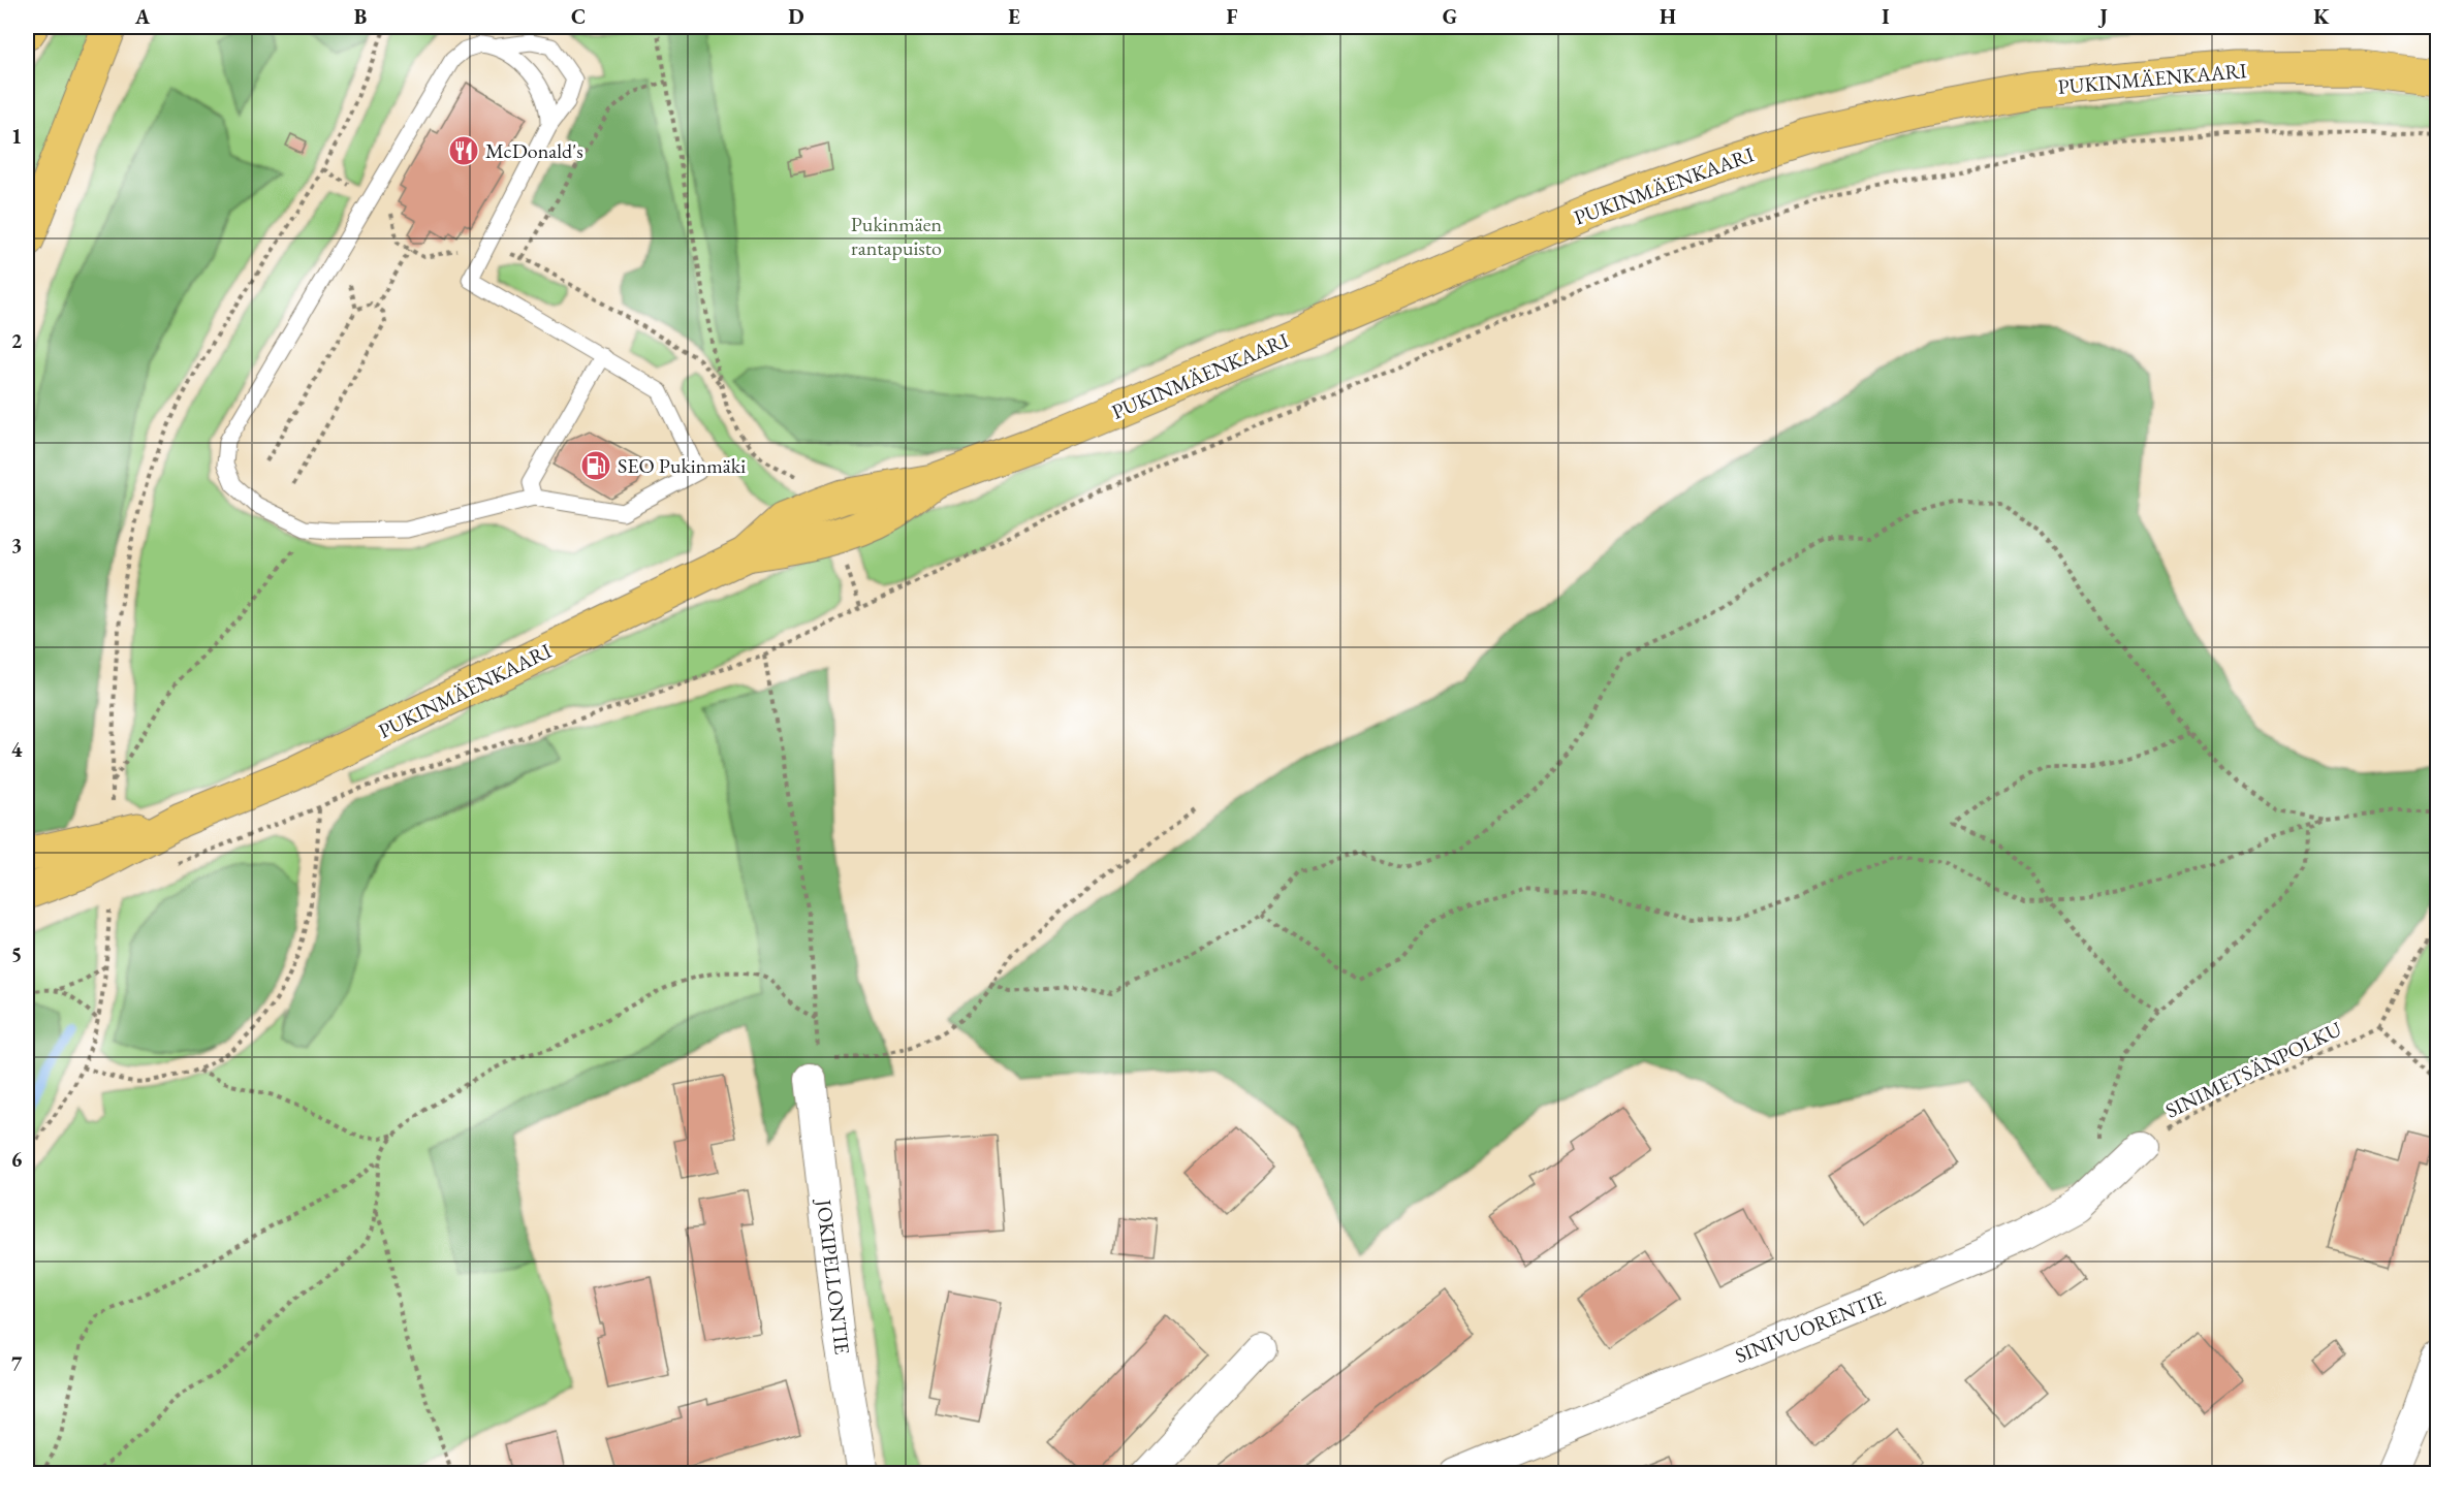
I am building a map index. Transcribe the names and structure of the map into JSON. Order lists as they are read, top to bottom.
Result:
{
  "streets": {
    "main road": ["PUKINMÄENKAARI"],
    "street": ["JOKIPELLONTIE", "SINIVUORENTIE"],
    "path": ["SINIMETSÄNPOLKU"]
  },
  "crossings": [
    ["SINIMETSÄNPOLKU", "SINIVUORENTIE"]
  ],
  "parks": ["Pukinmäen rantapuisto"],
  "places": {
    "restaurant": ["McDonald's"],
    "fuel station": ["SEO Pukinmäki"]
  },
  "grid": {
    "columns": [
      "A",
      "B",
      "C",
      "D",
      "E",
      "F",
      "G",
      "H",
      "I",
      "J",
      "K"
    ],
    "rows": [
      "1",
      "2",
      "3",
      "4",
      "5",
      "6",
      "7"
    ]
  }
}
